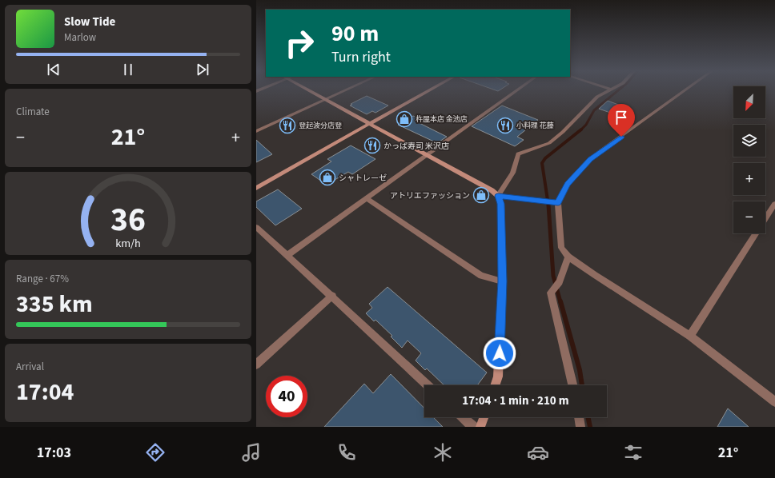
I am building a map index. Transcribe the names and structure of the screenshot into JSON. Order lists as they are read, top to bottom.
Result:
{
  "places": {
    "shop": ["杵屋本店 金池店", "シャトレーゼ", "アトリエファッション"],
    "restaurant": ["登起波分店登", "小料理 花藤", "かっぱ寿司 米沢店"]
  },
  "north": "bottom left",
  "page": {
    "song": ["Slow Tide", "Marlow"],
    "turn": ["90 m", "Turn right"],
    "map_buttons": ["+", "−"],
    "tile": [
      "Climate",
      ["Range · 67%", "335 km"],
      ["Arrival", "17:04"]
    ],
    "heat": ["−", "21°", "+"],
    "limit": "40",
    "trip": "17:04 · 1 min · 210 m",
    "tabs": ["17:03", "21°"],
    "gauge": ["36", "km/h"]
  }
}
